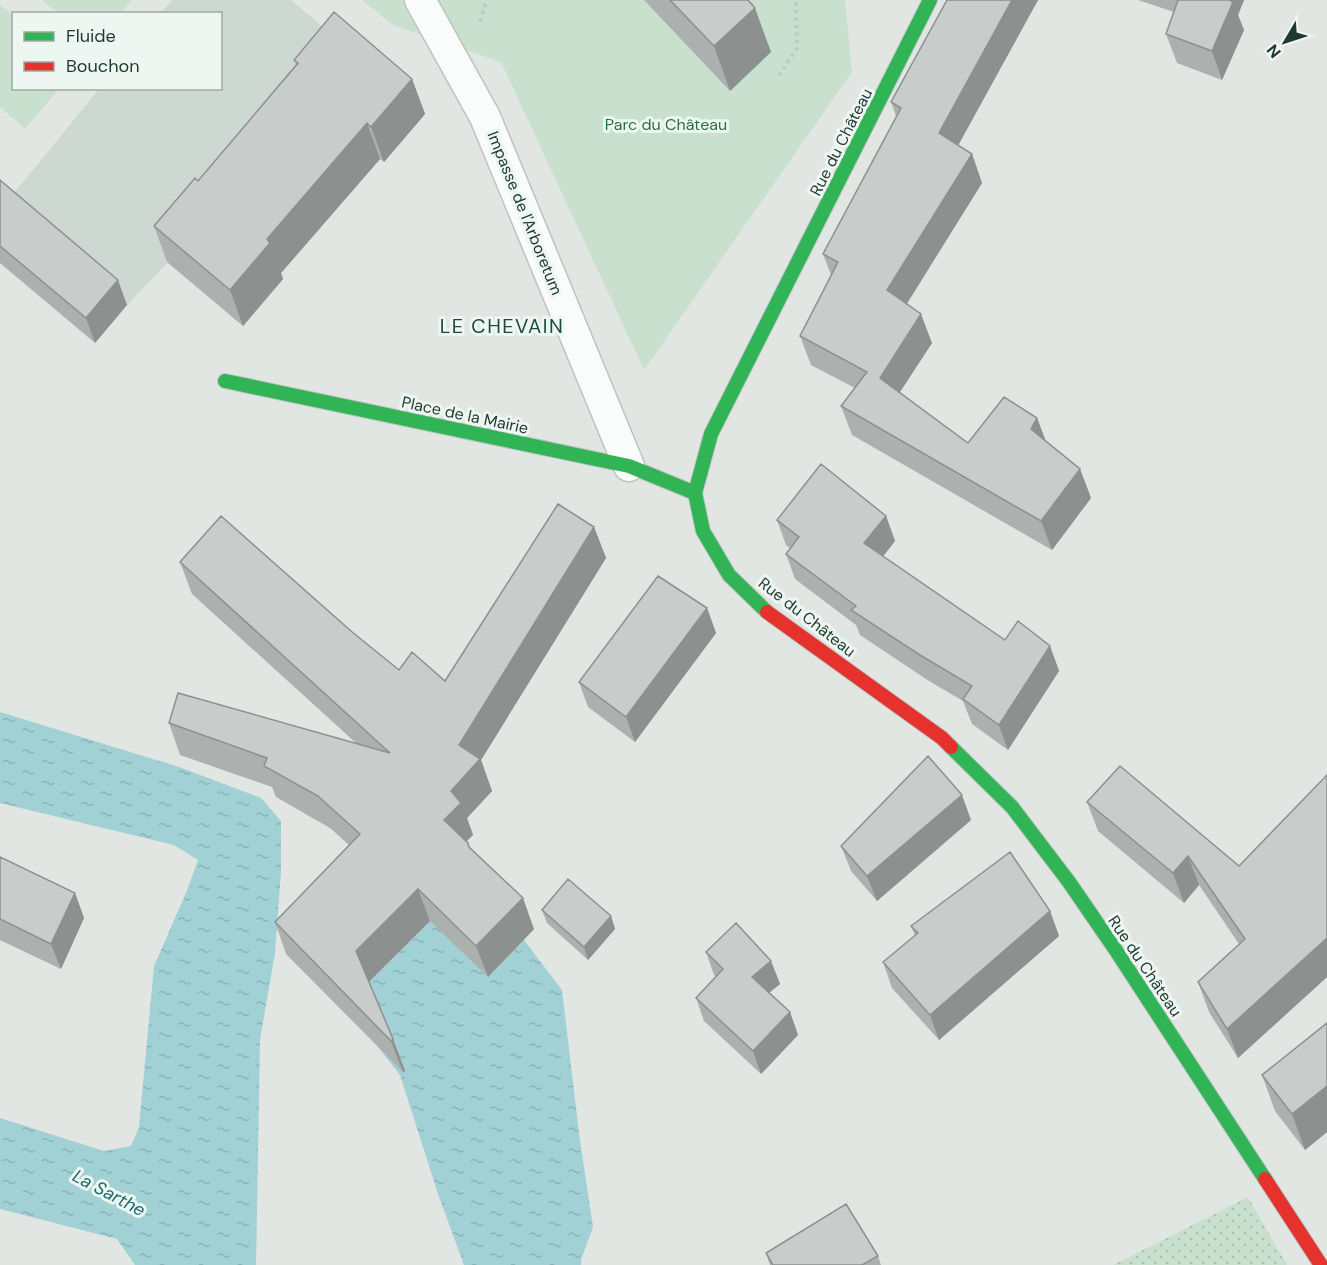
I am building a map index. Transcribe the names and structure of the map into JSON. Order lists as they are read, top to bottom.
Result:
{
  "streets": {
    "street": ["Rue du Château", "Place de la Mairie"],
    "lane": ["Impasse de l'Arboretum"]
  },
  "crossings": [
    ["Rue du Château", "Place de la Mairie"],
    ["Impasse de l'Arboretum", "Place de la Mairie"]
  ],
  "districts": ["LE CHEVAIN"],
  "water": ["La Sarthe"],
  "parks": ["Parc du Château"],
  "legend": ["Fluide", "Bouchon"],
  "north": "bottom left"
}
